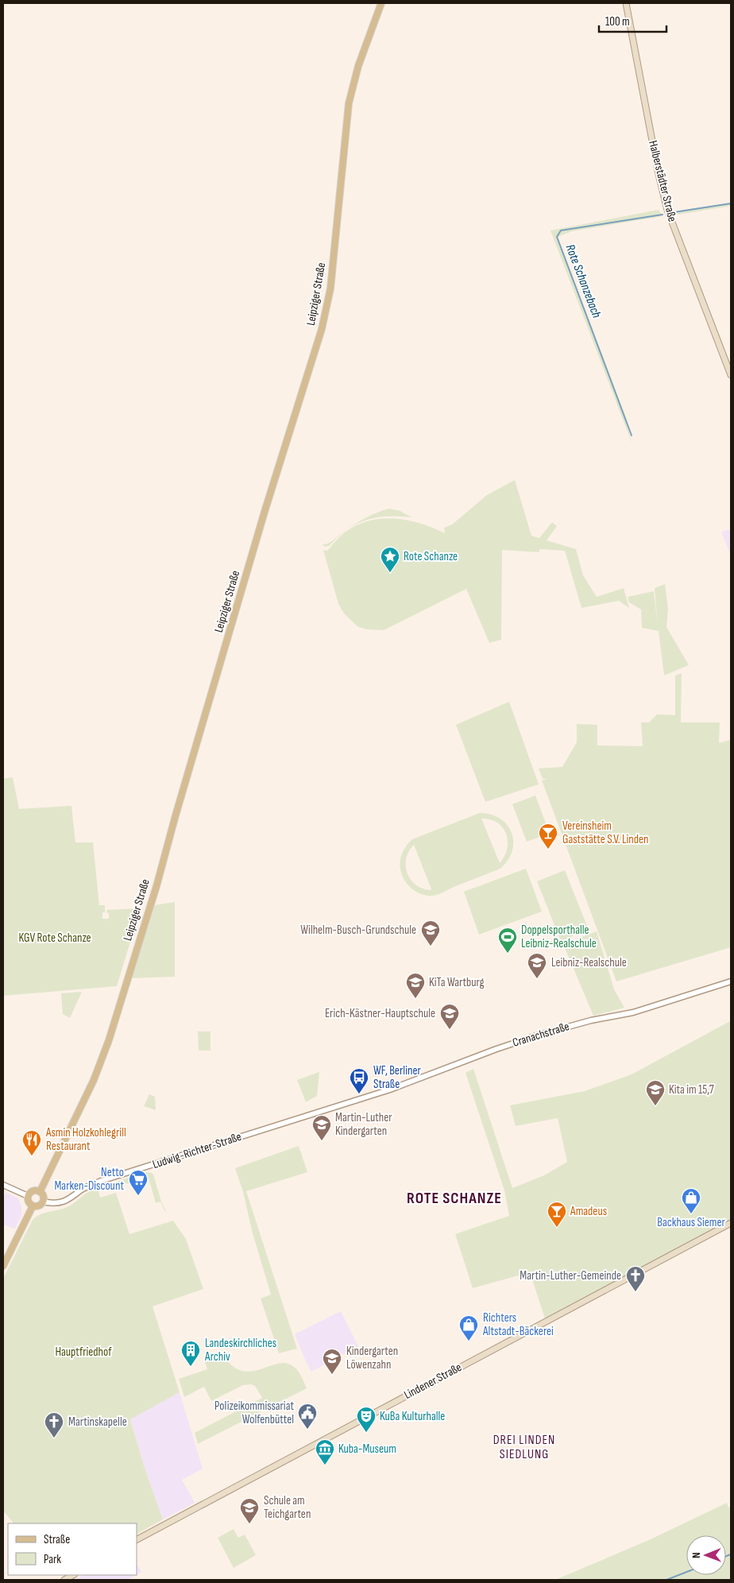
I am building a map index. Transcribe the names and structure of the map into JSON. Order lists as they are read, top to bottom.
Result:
{
  "streets": {
    "main road": ["Halberstädter Straße", "Leipziger Straße", "Lindener Straße"],
    "street": ["Cranachstraße", "Ludwig-Richter-Straße"]
  },
  "crossings": [
    ["Leipziger Straße", "Ludwig-Richter-Straße"],
    ["Cranachstraße", "Ludwig-Richter-Straße"]
  ],
  "districts": ["ROTE SCHANZE", "DREI LINDEN SIEDLUNG"],
  "water": ["Rote Schanzebach"],
  "parks": ["KGV Rote Schanze", "Hauptfriedhof"],
  "places": {
    "place": ["Rote Schanze"],
    "bar": ["Vereinsheim Gaststätte S.V. Linden", "Amadeus"],
    "school or university": [
      "Wilhelm-Busch-Grundschule",
      "Leibniz-Realschule",
      "KiTa Wartburg",
      "Erich-Kästner-Hauptschule",
      "Kita im 15,7",
      "Martin-Luther Kindergarten",
      "Kindergarten Löwenzahn",
      "Schule am Teichgarten"
    ],
    "sports": ["Doppelsporthalle Leibniz-Realschule"],
    "bus stop": ["WF, Berliner Straße"],
    "restaurant": ["Asmin Holzkohlegrill Restaurant"],
    "supermarket": ["Netto Marken-Discount"],
    "shop": ["Backhaus Siemer", "Richters Altstadt-Bäckerei"],
    "church": ["Martin-Luther-Gemeinde", "Martinskapelle"],
    "building": ["Landeskirchliches Archiv"],
    "public building": ["Polizeikommissariat Wolfenbüttel"],
    "theatre": ["KuBa Kulturhalle"],
    "museum": ["Kuba-Museum"]
  },
  "legend": ["Straße", "Park"],
  "scale_bar": "100 m",
  "north": "left"
}
